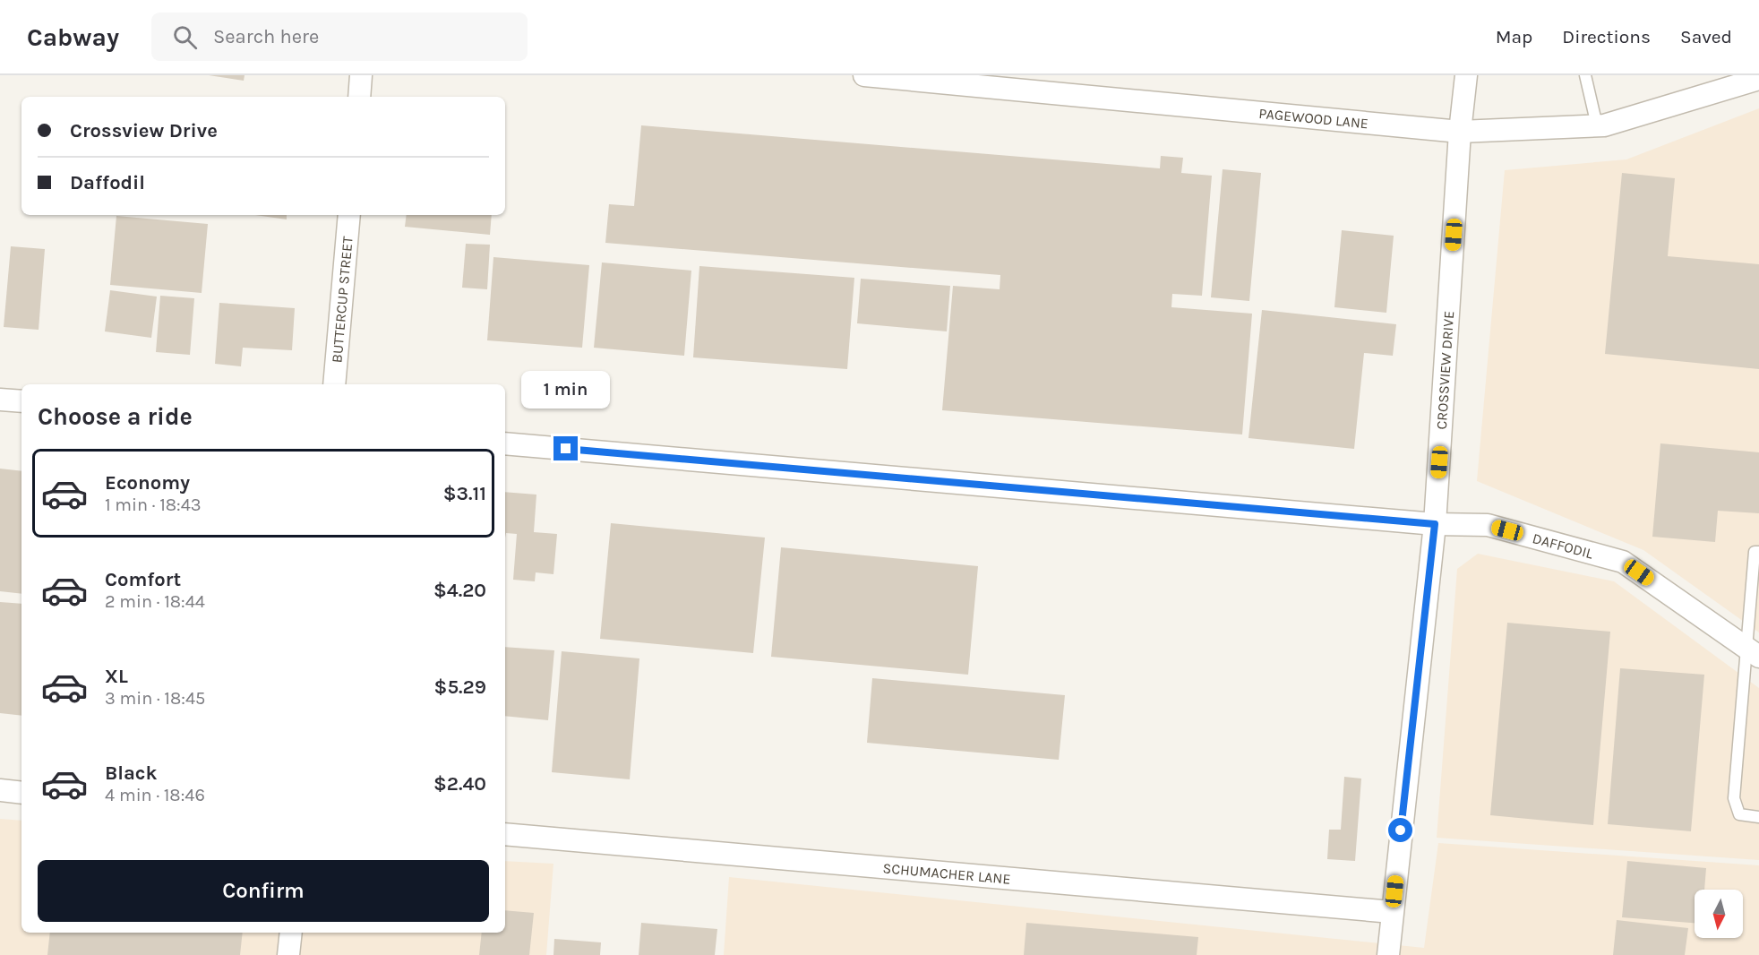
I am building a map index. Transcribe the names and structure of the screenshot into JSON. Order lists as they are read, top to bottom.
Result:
{
  "streets": {
    "street": [
      "PAGEWOOD LANE",
      "BUTTERCUP STREET",
      "CROSSVIEW DRIVE",
      "DAFFODIL",
      "SCHUMACHER LANE"
    ]
  },
  "crossings": [
    ["PAGEWOOD LANE", "CROSSVIEW DRIVE"],
    ["CROSSVIEW DRIVE", "DAFFODIL"],
    ["CROSSVIEW DRIVE", "SCHUMACHER LANE"]
  ],
  "north": "bottom",
  "page": {
    "header": "Cabway",
    "search": "Search here",
    "nav": ["Map", "Directions", "Saved"],
    "banner": ["Crossview Drive", "Daffodil"],
    "bubble": "1 min",
    "heading": "Choose a ride",
    "list": [
      {
        "name": "Economy",
        "note": "1 min · 18:43",
        "value": "$3.11"
      },
      {
        "name": "Comfort",
        "note": "2 min · 18:44",
        "value": "$4.20"
      },
      {
        "name": "XL",
        "note": "3 min · 18:45",
        "value": "$5.29"
      },
      {
        "name": "Black",
        "note": "4 min · 18:46",
        "value": "$2.40"
      }
    ],
    "buttons": "Confirm"
  }
}
